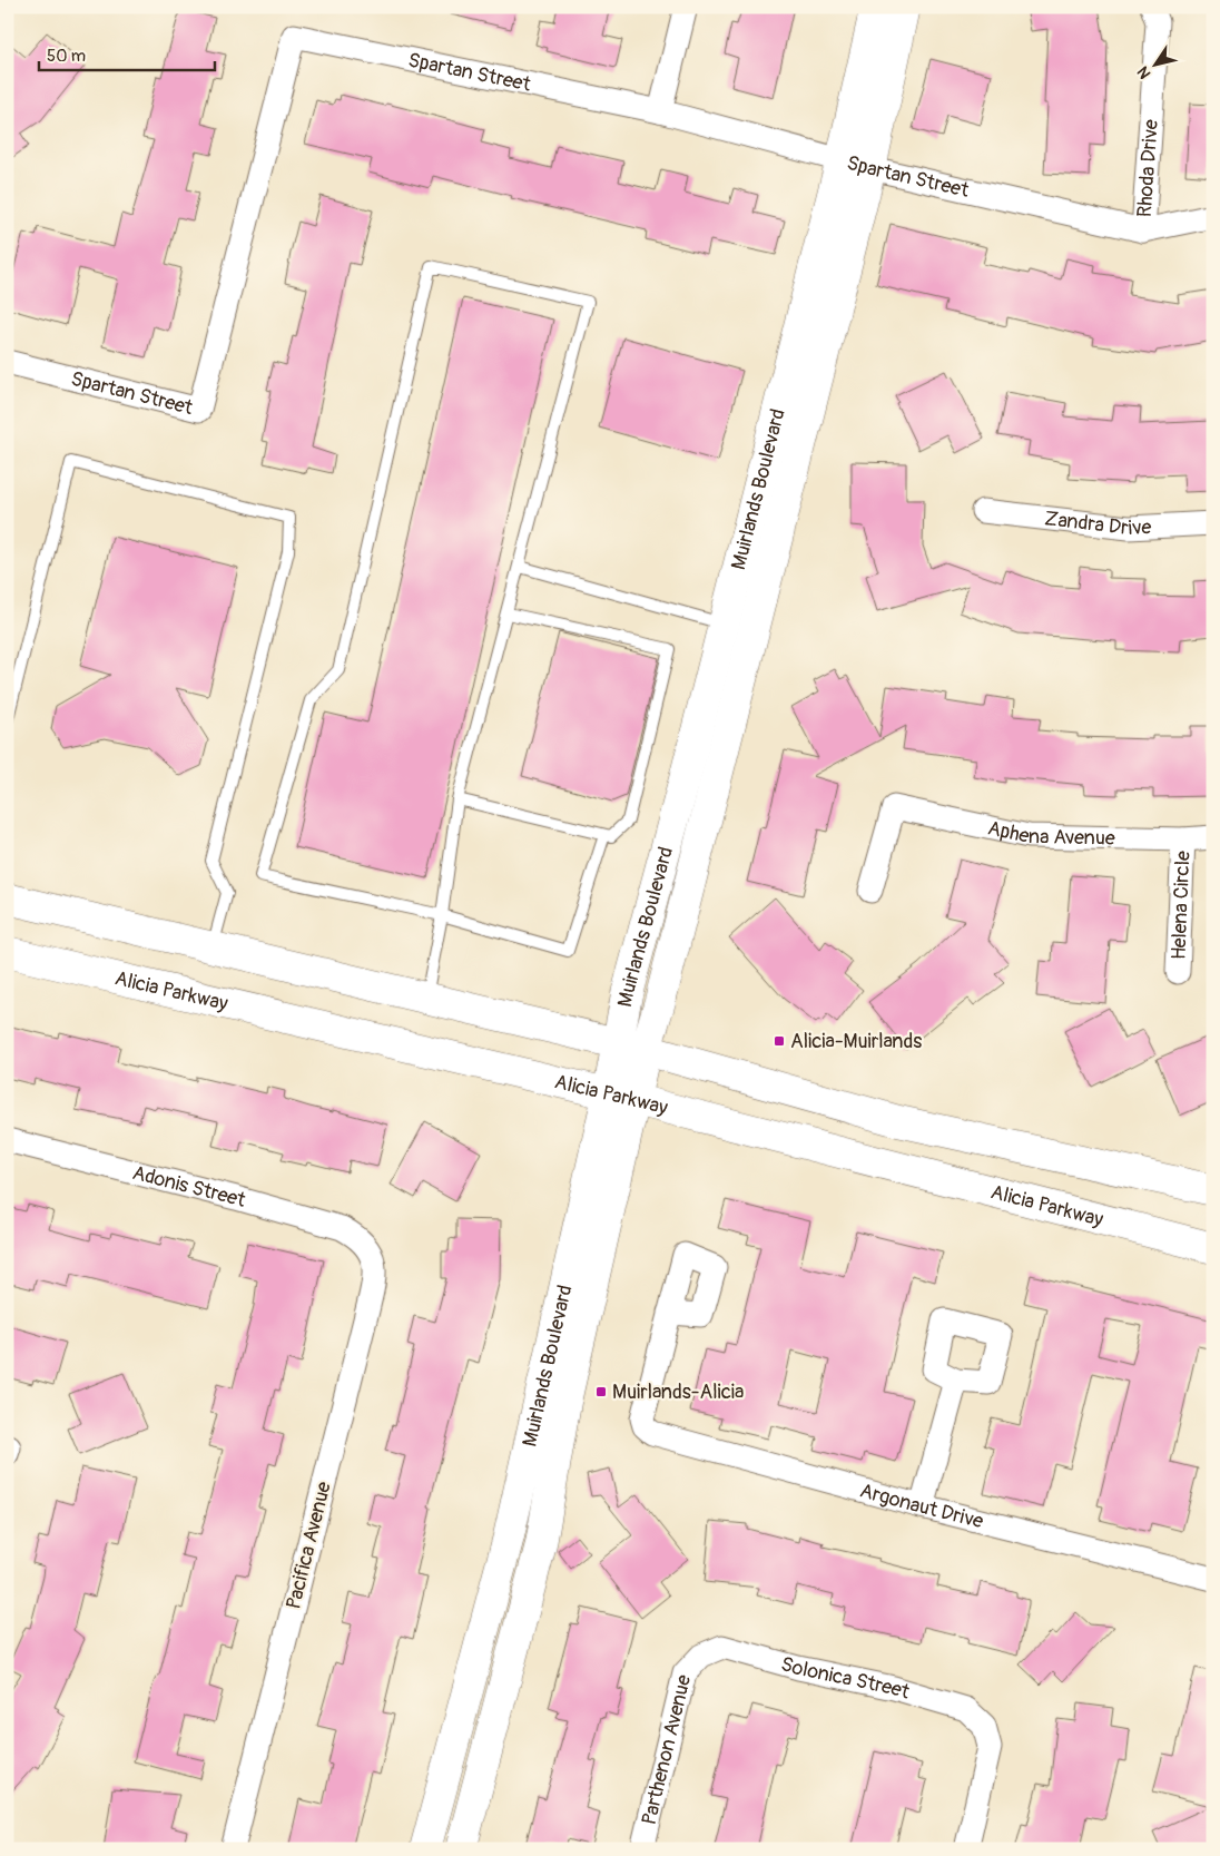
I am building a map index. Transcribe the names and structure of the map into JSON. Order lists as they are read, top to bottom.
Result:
{
  "streets": {
    "main road": ["Muirlands Boulevard", "Alicia Parkway"],
    "street": [
      "Spartan Street",
      "Rhoda Drive",
      "Zandra Drive",
      "Aphena Avenue",
      "Helena Circle",
      "Adonis Street",
      "Argonaut Drive",
      "Pacifica Avenue",
      "Solonica Street",
      "Parthenon Avenue"
    ]
  },
  "crossings": [
    ["Spartan Street", "Rhoda Drive"],
    ["Spartan Street", "Muirlands Boulevard"],
    ["Muirlands Boulevard", "Alicia Parkway"],
    ["Aphena Avenue", "Helena Circle"],
    ["Adonis Street", "Pacifica Avenue"],
    ["Solonica Street", "Parthenon Avenue"]
  ],
  "places": {
    "transit": ["Alicia-Muirlands", "Muirlands-Alicia"]
  },
  "scale_bar": "50 m",
  "north": "bottom left"
}
